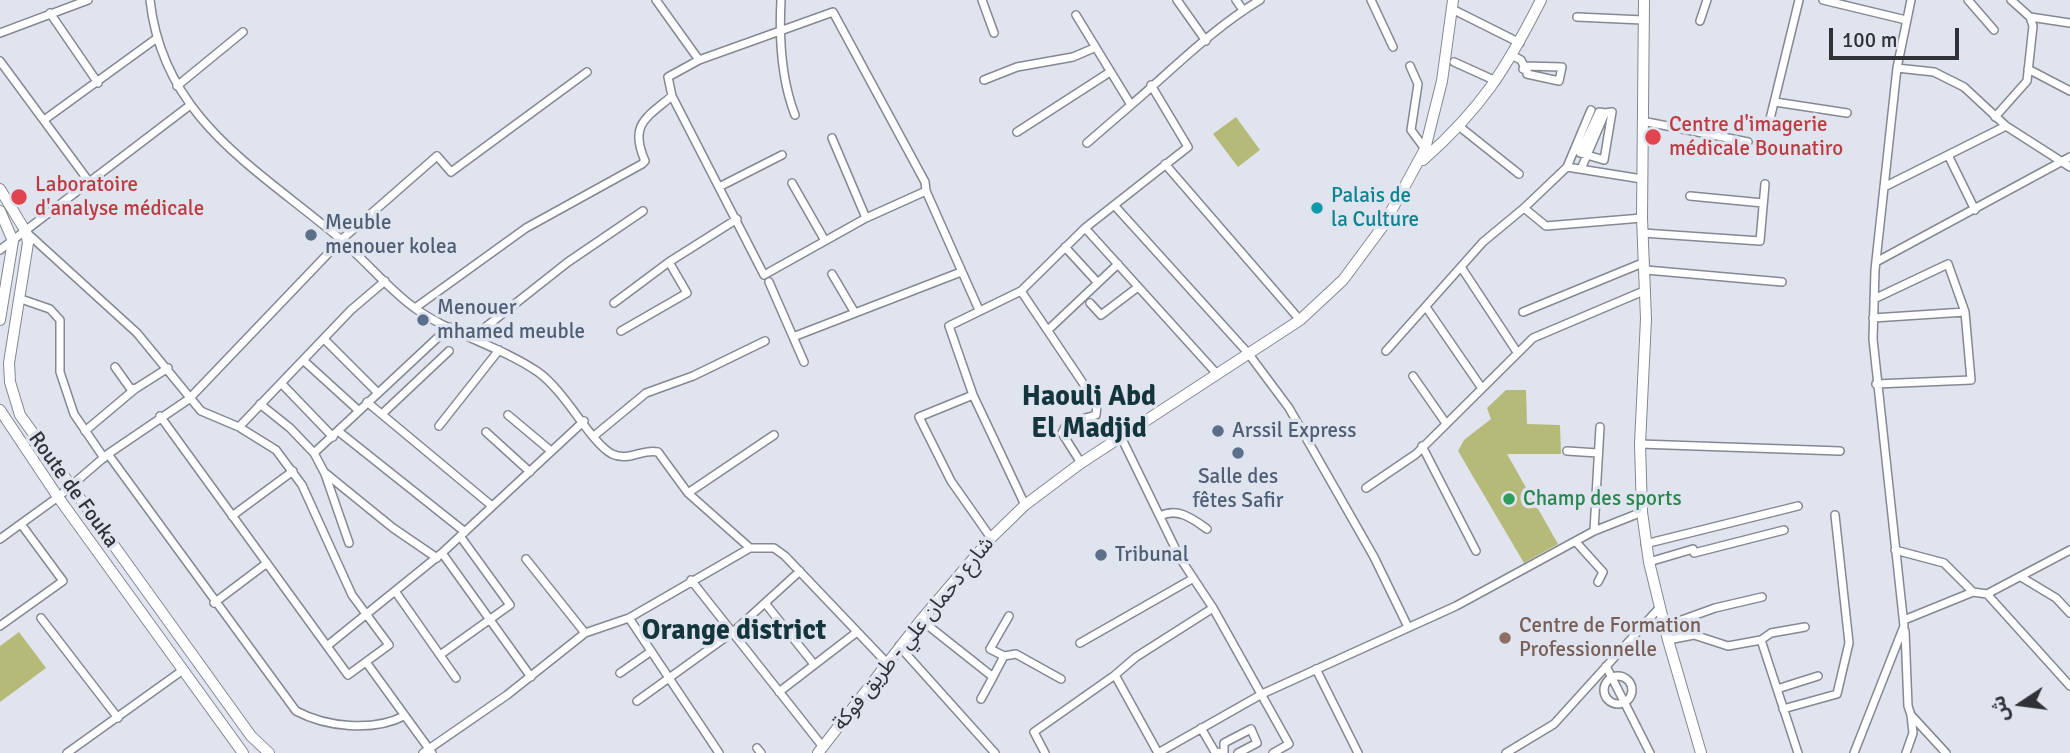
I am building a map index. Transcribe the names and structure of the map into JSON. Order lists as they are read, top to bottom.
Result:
{
  "streets": {
    "main road": ["Route de Fouka", "شارع دحمان علي - طريق فوكة"]
  },
  "districts": ["Haouli Abd El Madjid", "Orange district"],
  "places": [
    "Centre d'imagerie médicale Bounatiro",
    "Laboratoire d'analyse médicale",
    "Palais de la Culture",
    "Meuble menouer kolea",
    "Menouer mhamed meuble",
    "Arssil Express",
    "Salle des fêtes Safir",
    "Champ des sports",
    "Tribunal",
    "Centre de Formation Professionnelle"
  ],
  "scale_bar": "100 m",
  "north": "left"
}
